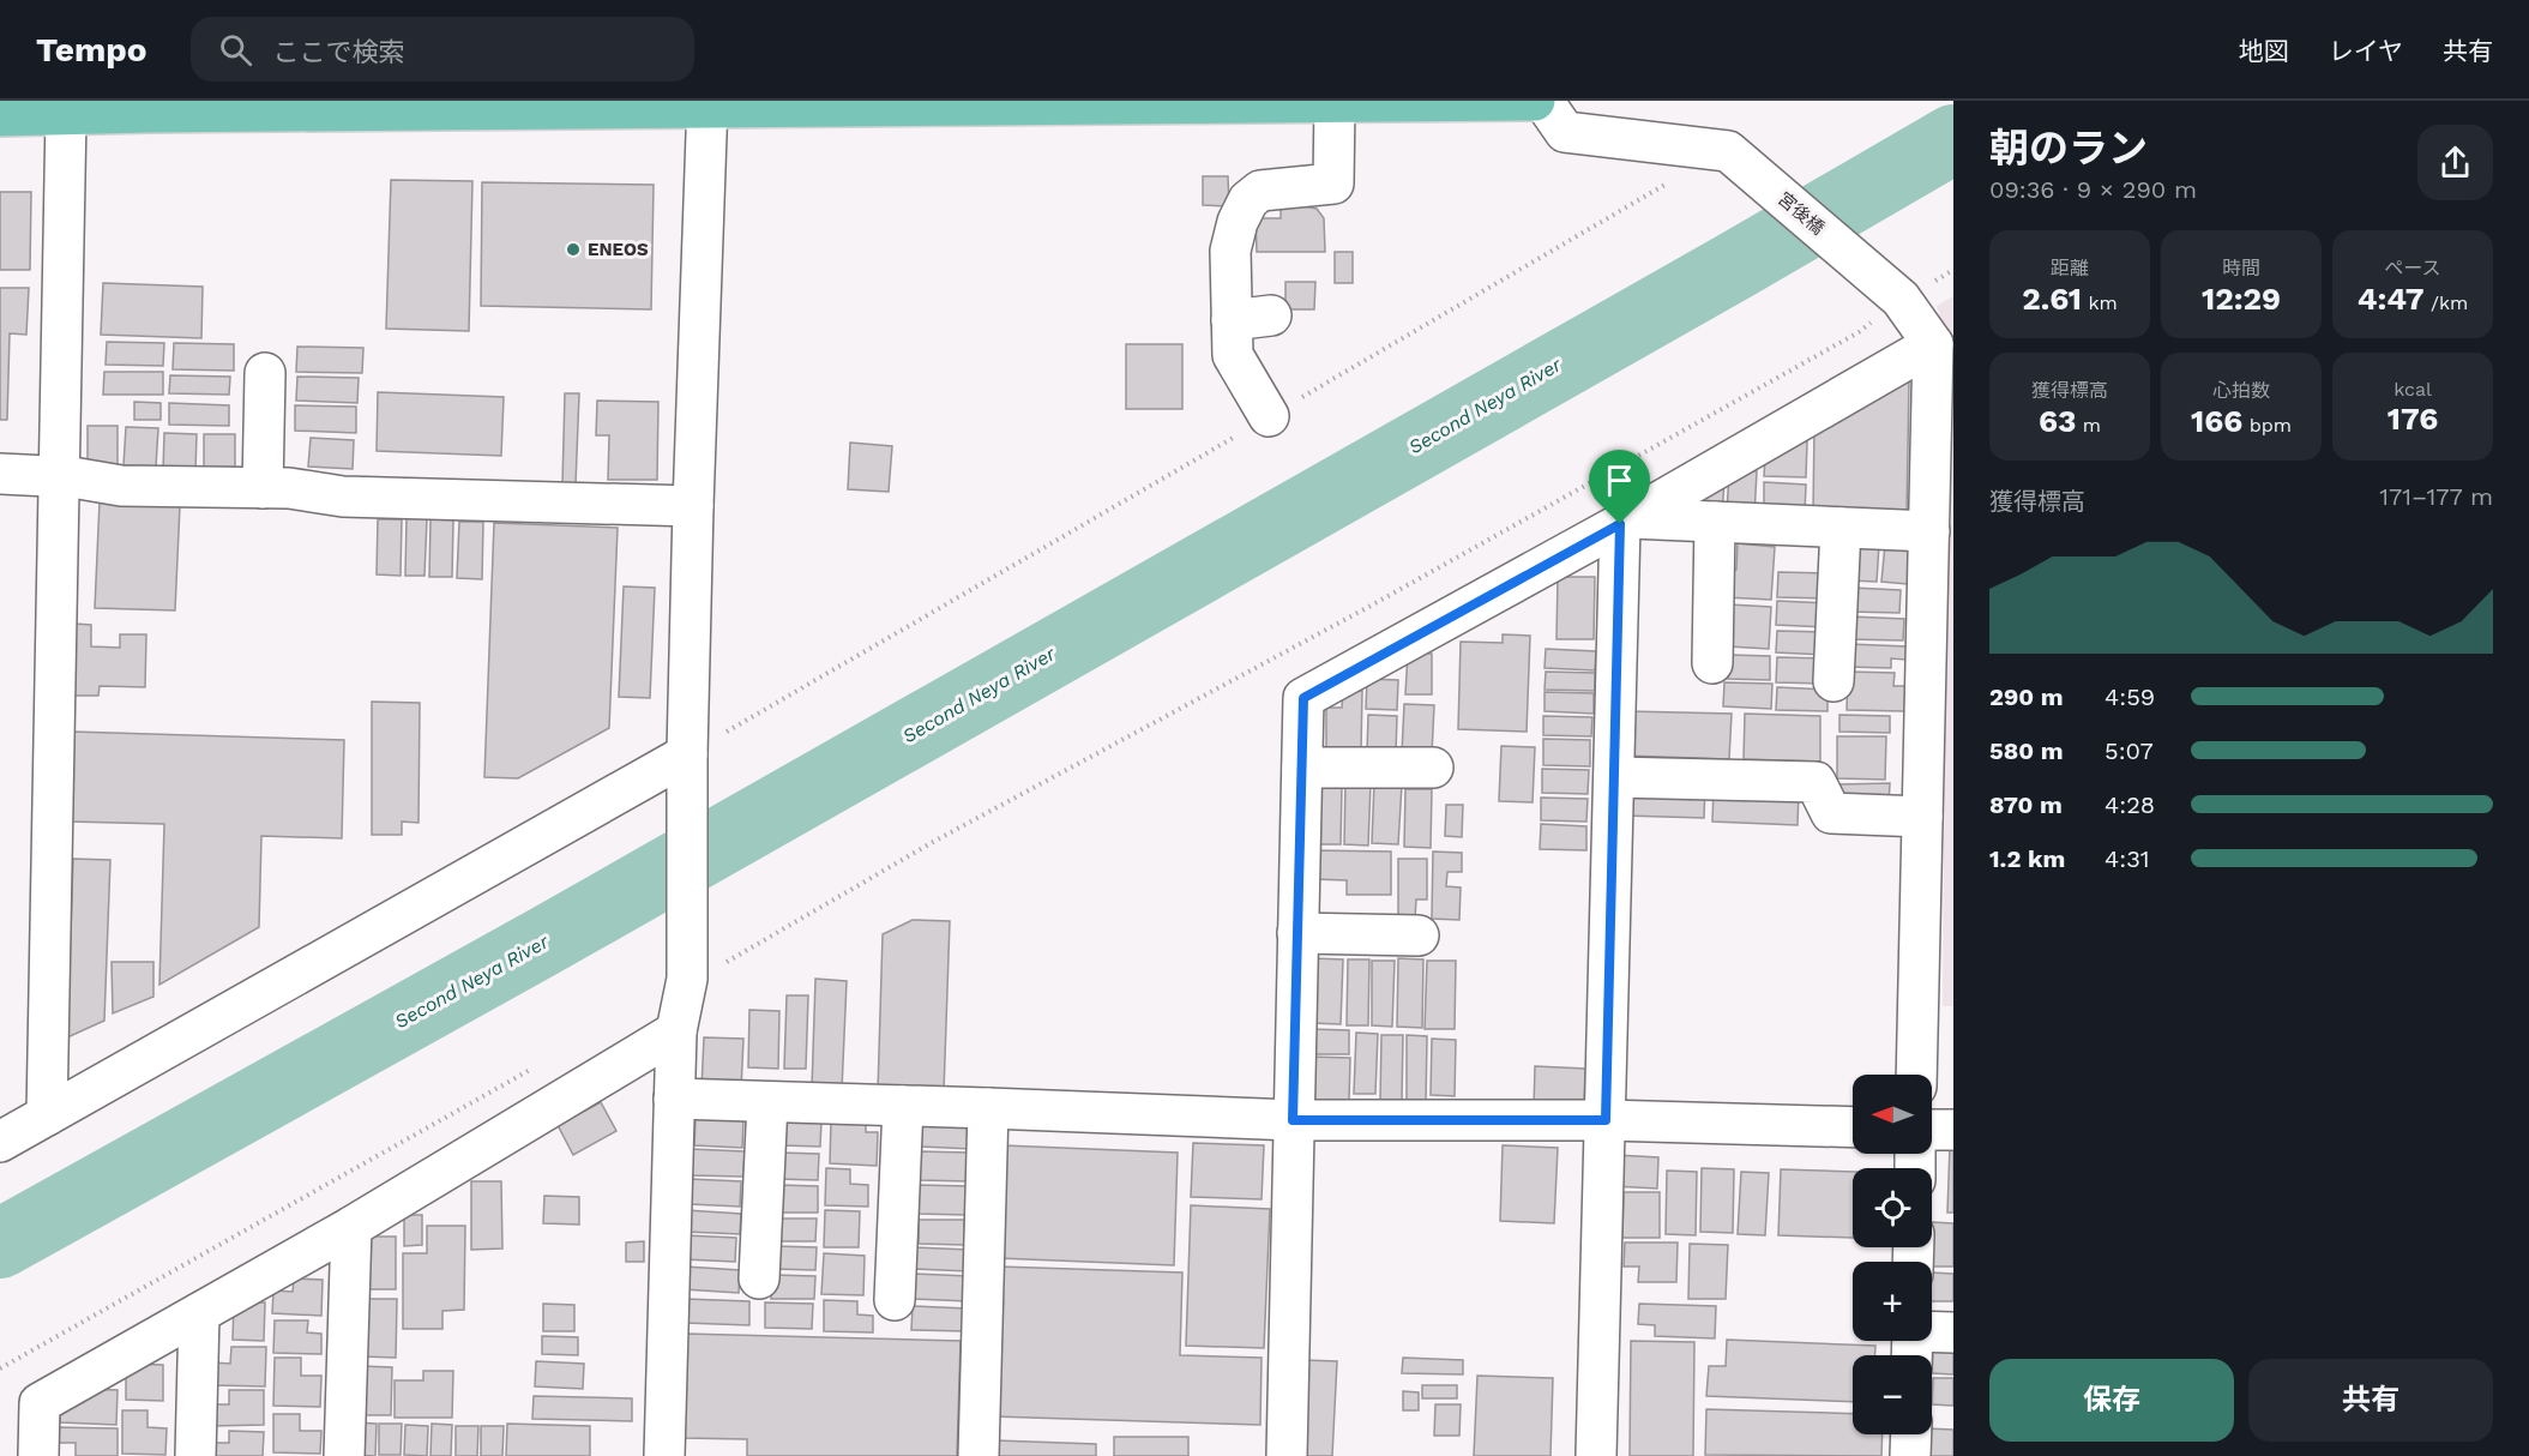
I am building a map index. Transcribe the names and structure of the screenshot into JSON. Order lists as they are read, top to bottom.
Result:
{
  "streets": {
    "street": ["宮後橋"]
  },
  "water": ["Second Neya River"],
  "places": ["ENEOS"],
  "north": "left",
  "page": {
    "header": "Tempo",
    "search": "ここで検索",
    "nav": ["地図", "レイヤ", "共有"],
    "heading": ["朝のラン", "09:36 · 9 × 290 m"],
    "stats": [
      ["距離", "2.61 km"],
      ["時間", "12:29"],
      ["ペース", "4:47 /km"],
      ["獲得標高", "63 m"],
      ["心拍数", "166 bpm"],
      ["kcal", "176"]
    ],
    "chart": ["獲得標高", "171–177 m"],
    "list": [
      {
        "name": "290 m",
        "note": "4:59"
      },
      {
        "name": "580 m",
        "note": "5:07"
      },
      {
        "name": "870 m",
        "note": "4:28"
      },
      {
        "name": "1.2 km",
        "note": "4:31"
      }
    ],
    "map_buttons": ["+", "−"],
    "buttons": ["保存", "共有"]
  }
}
